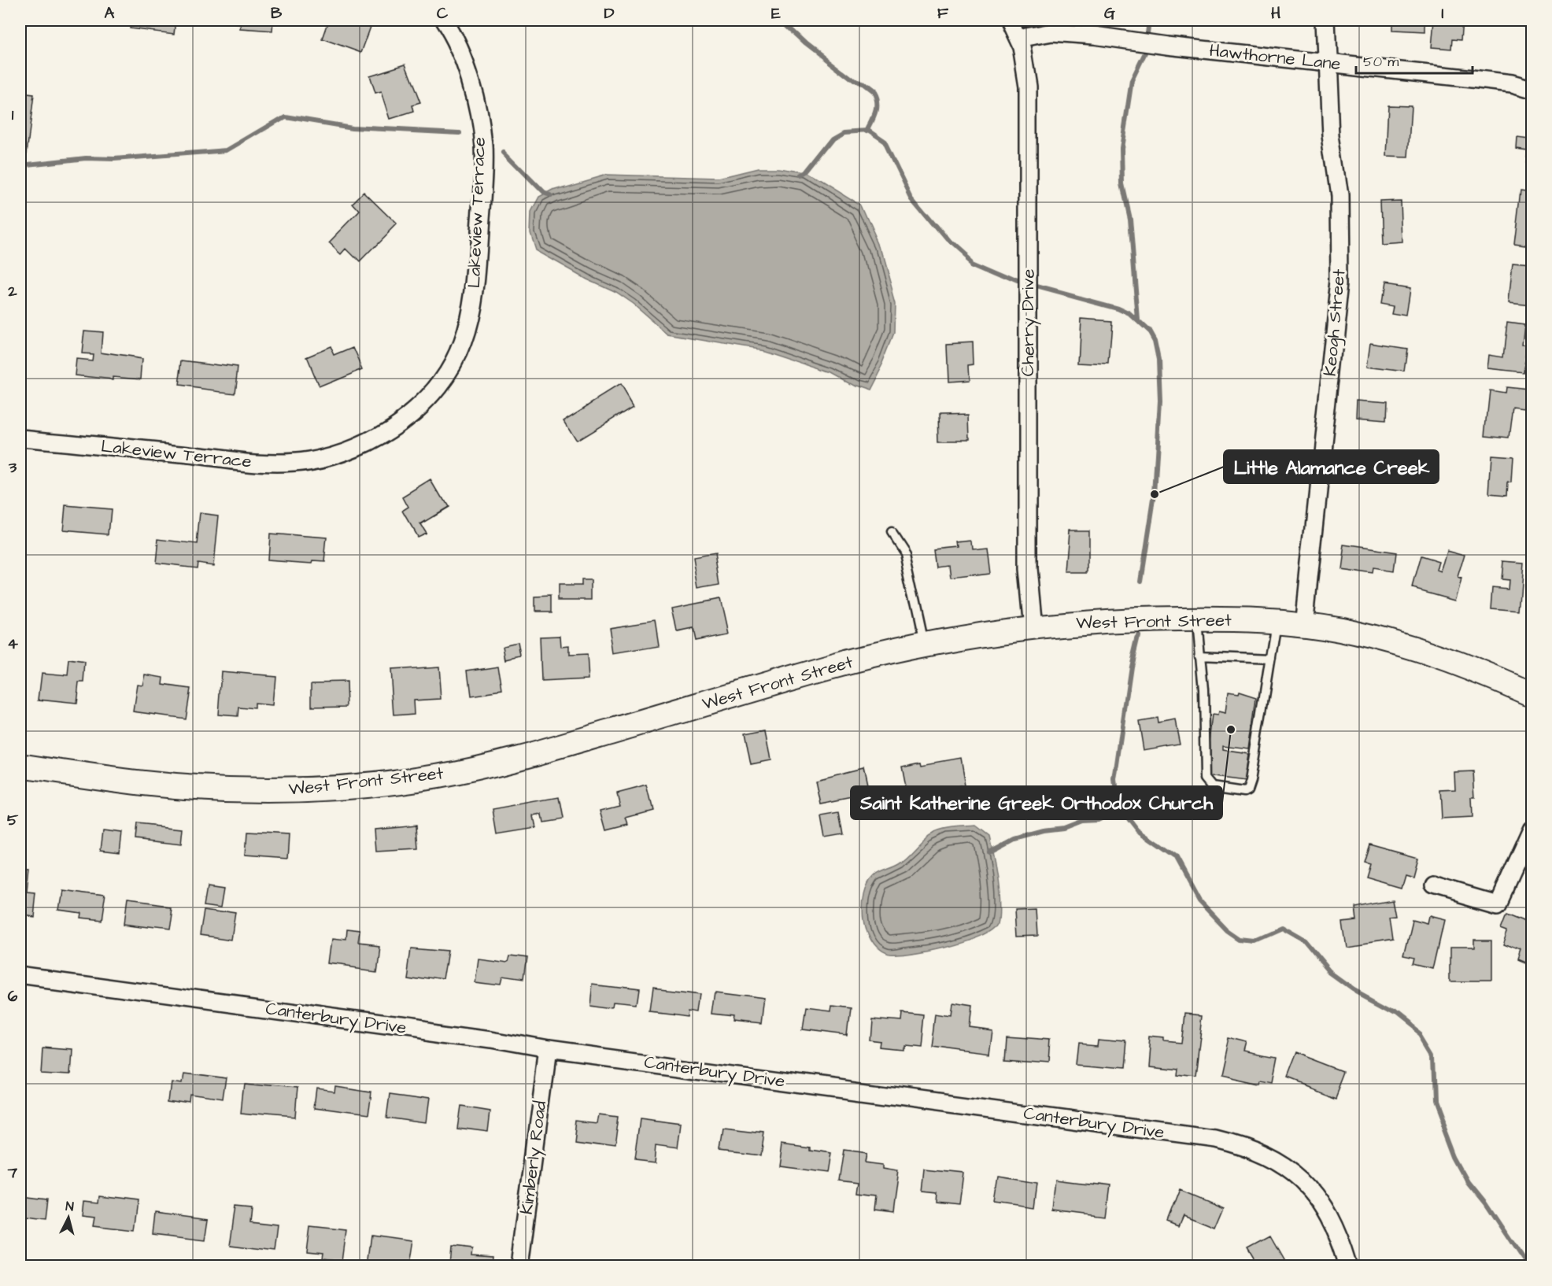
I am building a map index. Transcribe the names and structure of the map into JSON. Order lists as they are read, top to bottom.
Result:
{
  "streets": {
    "street": [
      "Hawthorne Lane",
      "Lakeview Terrace",
      "Cherry Drive",
      "Keogh Street",
      "West Front Street",
      "Canterbury Drive",
      "Kimberly Road"
    ]
  },
  "crossings": [
    ["Hawthorne Lane", "Cherry Drive"],
    ["Hawthorne Lane", "Keogh Street"],
    ["Cherry Drive", "West Front Street"],
    ["Keogh Street", "West Front Street"],
    ["Canterbury Drive", "Kimberly Road"]
  ],
  "places": ["Little Alamance Creek", "Saint Katherine Greek Orthodox Church"],
  "scale_bar": "50 m",
  "north": "top",
  "grid": {
    "columns": [
      "A",
      "B",
      "C",
      "D",
      "E",
      "F",
      "G",
      "H",
      "I"
    ],
    "rows": [
      "1",
      "2",
      "3",
      "4",
      "5",
      "6",
      "7"
    ]
  }
}
